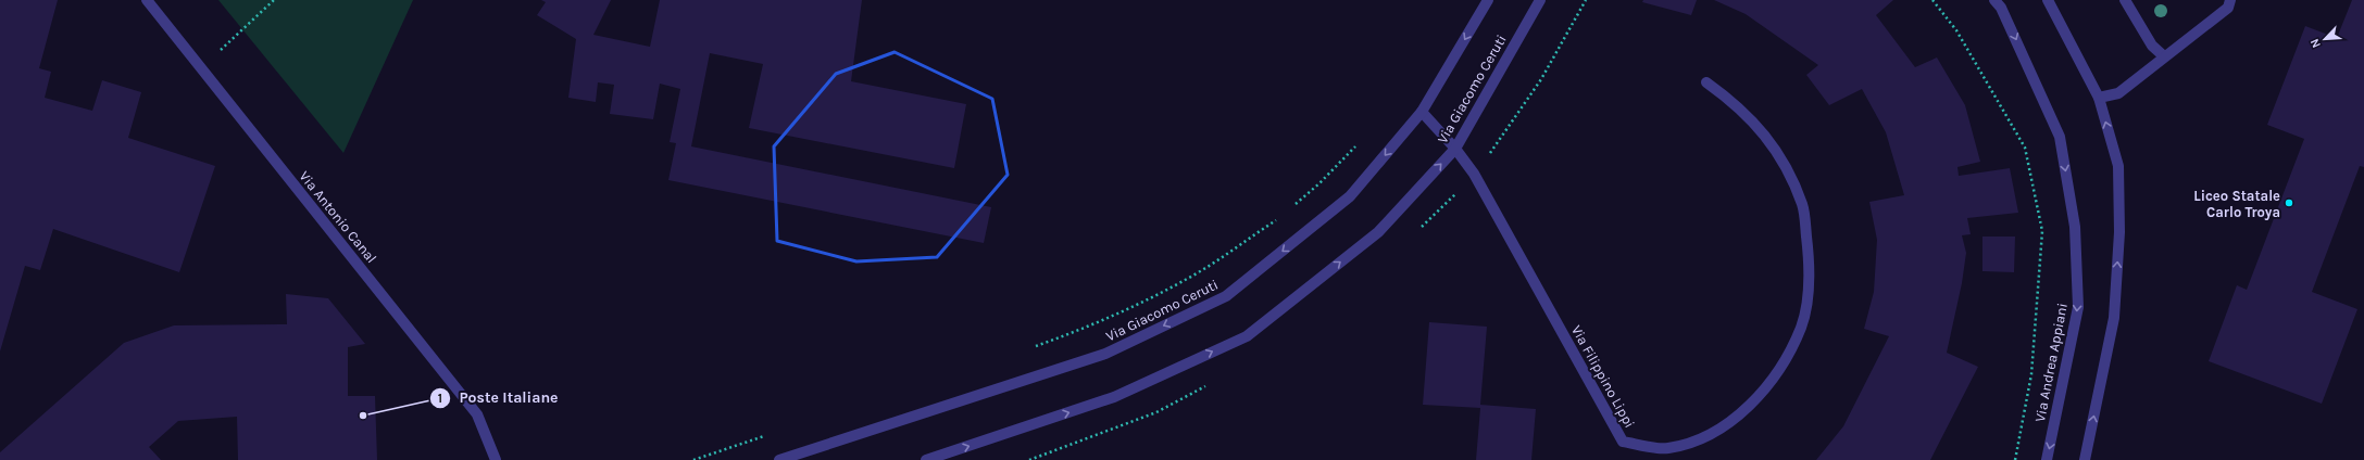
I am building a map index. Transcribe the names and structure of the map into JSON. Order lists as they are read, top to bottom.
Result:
{
  "streets": {
    "street": [
      "Via Giacomo Ceruti",
      "Via Antonio Canal",
      "Via Andrea Appiani",
      "Via Filippino Lippi"
    ]
  },
  "crossings": [
    ["Via Giacomo Ceruti", "Via Filippino Lippi"]
  ],
  "places": ["Liceo Statale Carlo Troya", "Poste Italiane"],
  "north": "bottom left"
}
